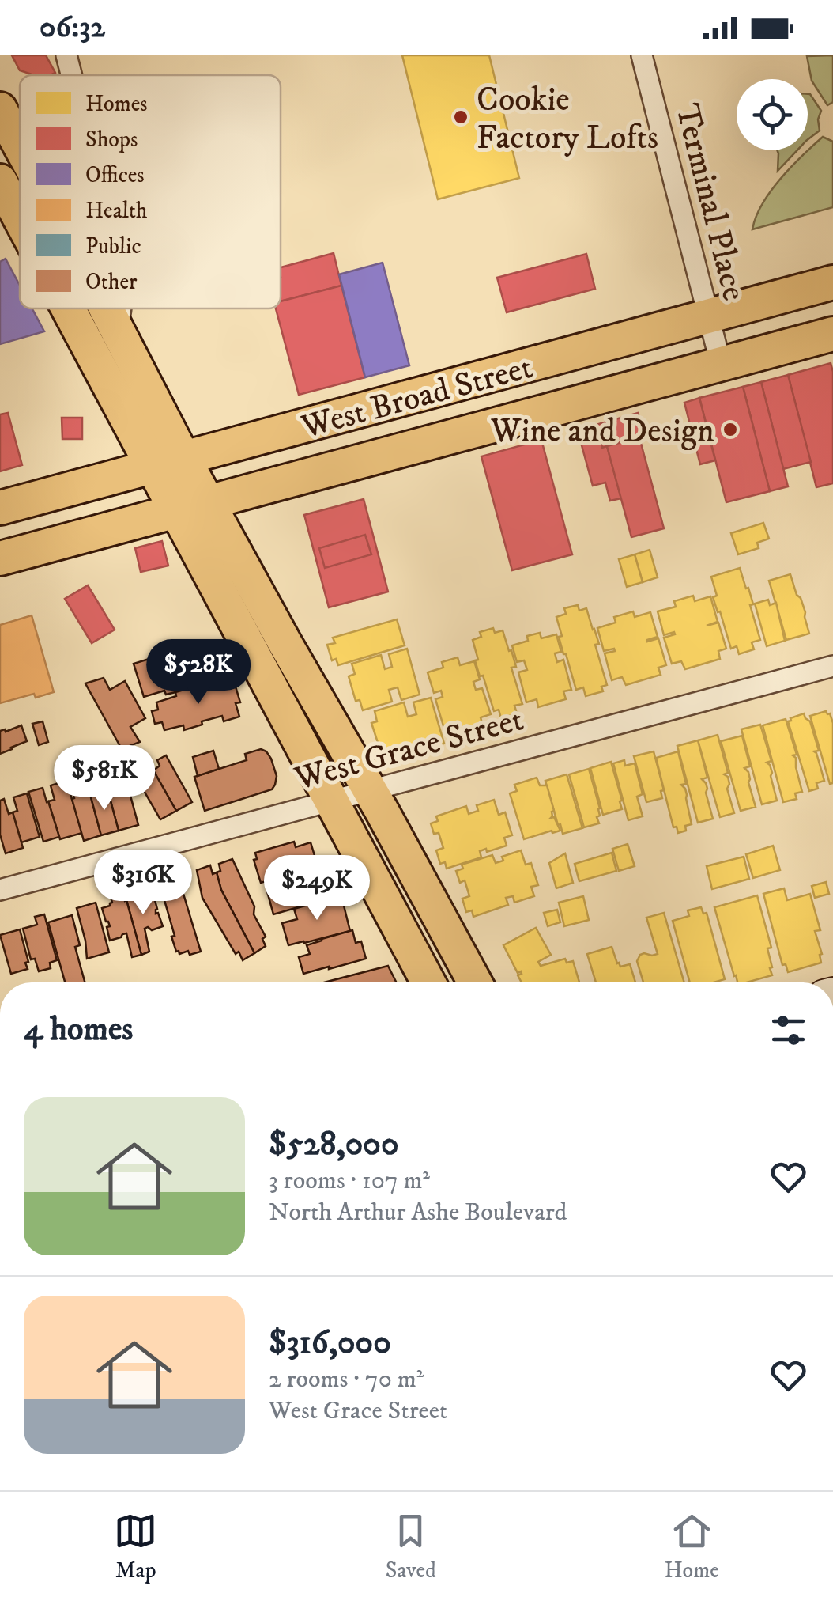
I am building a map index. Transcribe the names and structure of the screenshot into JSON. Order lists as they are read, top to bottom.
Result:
{
  "streets": {
    "main road": ["West Broad Street"],
    "street": ["Terminal Place", "West Grace Street"]
  },
  "crossings": [
    ["Terminal Place", "West Broad Street"]
  ],
  "places": ["Cookie Factory Lofts", "Wine and Design"],
  "legend": [
    "Homes",
    "Shops",
    "Offices",
    "Health",
    "Public",
    "Other"
  ],
  "page": {
    "status": "06:32",
    "price": [
      "$528K",
      "$581K",
      "$316K",
      "$249K"
    ],
    "heading": "4 homes",
    "list": [
      {
        "name": "$528,000",
        "note": "3 rooms · 107 m² · North Arthur Ashe Boulevard"
      },
      {
        "name": "$316,000",
        "note": "2 rooms · 70 m² · West Grace Street"
      }
    ],
    "tabs": ["Map", "Saved", "Home"]
  }
}
